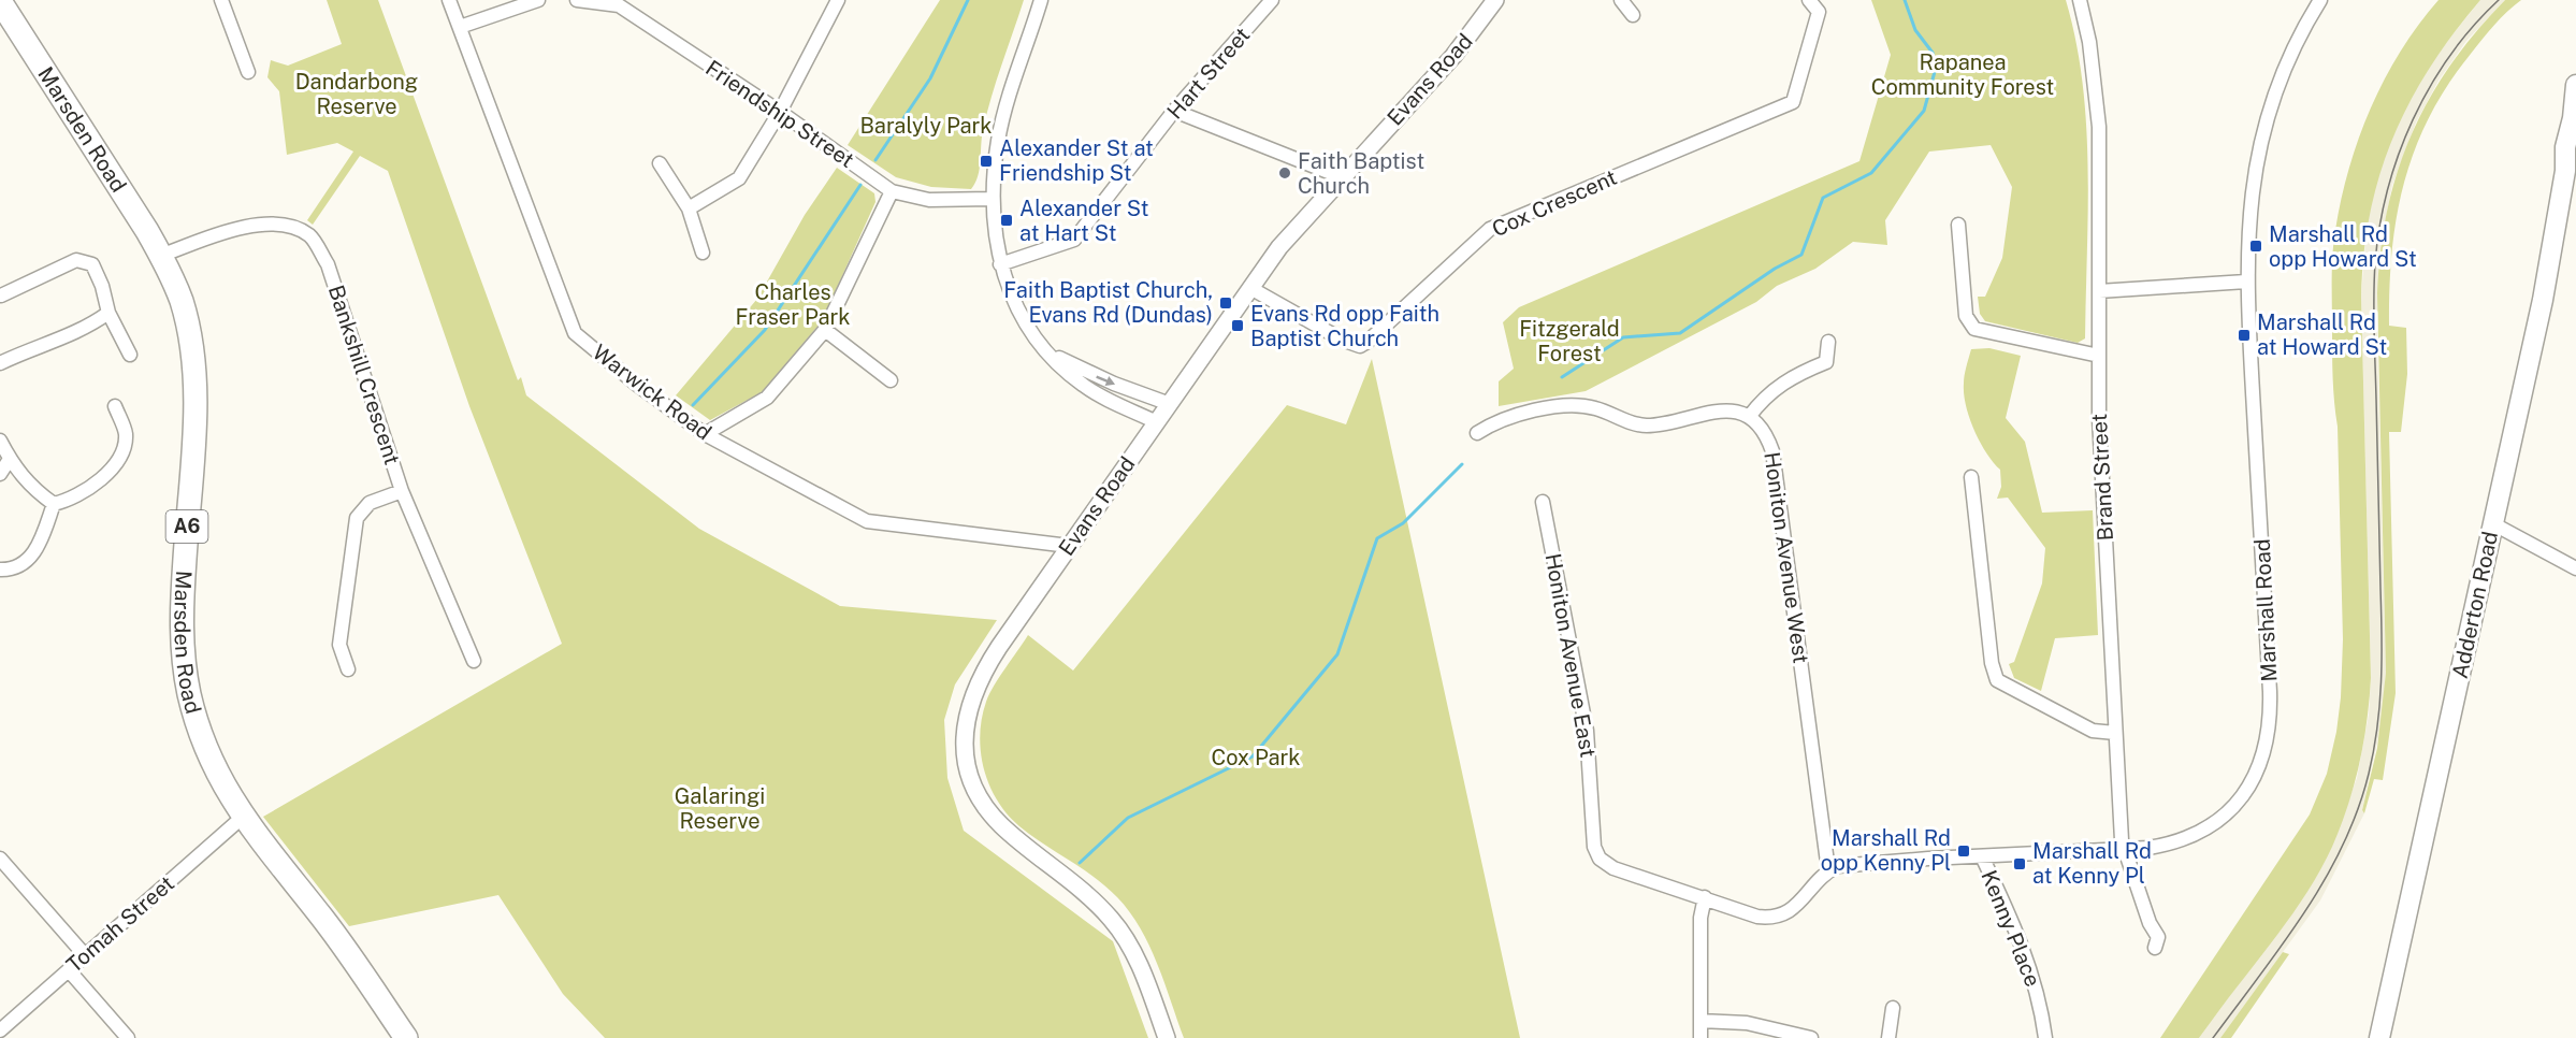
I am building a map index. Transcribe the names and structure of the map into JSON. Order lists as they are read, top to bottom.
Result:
{
  "streets": {
    "highway": ["Marsden Road", "A6"],
    "main road": ["Adderton Road"],
    "street": [
      "Hart Street",
      "Evans Road",
      "Friendship Street",
      "Cox Crescent",
      "Bankshill Crescent",
      "Warwick Road",
      "Brand Street",
      "Honiton Avenue West",
      "Marshall Road",
      "Honiton Avenue East",
      "Tomah Street",
      "Kenny Place"
    ]
  },
  "crossings": [
    ["Evans Road", "Cox Crescent"],
    ["Evans Road", "Warwick Road"],
    ["Marsden Road", "Bankshill Crescent"],
    ["Marsden Road", "Tomah Street"],
    ["Brand Street", "Marshall Road"],
    ["Honiton Avenue West", "Marshall Road"],
    ["Honiton Avenue West", "Honiton Avenue East"],
    ["Marshall Road", "Honiton Avenue East"],
    ["Marshall Road", "Kenny Place"]
  ],
  "parks": [
    "Rapanea Community Forest",
    "Dandarbong Reserve",
    "Baralyly Park",
    "Charles Fraser Park",
    "Fitzgerald Forest",
    "Cox Park",
    "Galaringi Reserve"
  ],
  "places": {
    "transit": [
      "Alexander St at Friendship St",
      "Alexander St at Hart St",
      "Marshall Rd opp Howard St",
      "Faith Baptist Church, Evans Rd (Dundas)",
      "Evans Rd opp Faith Baptist Church",
      "Marshall Rd at Howard St",
      "Marshall Rd opp Kenny Pl",
      "Marshall Rd at Kenny Pl"
    ],
    "other": ["Faith Baptist Church"]
  }
}
